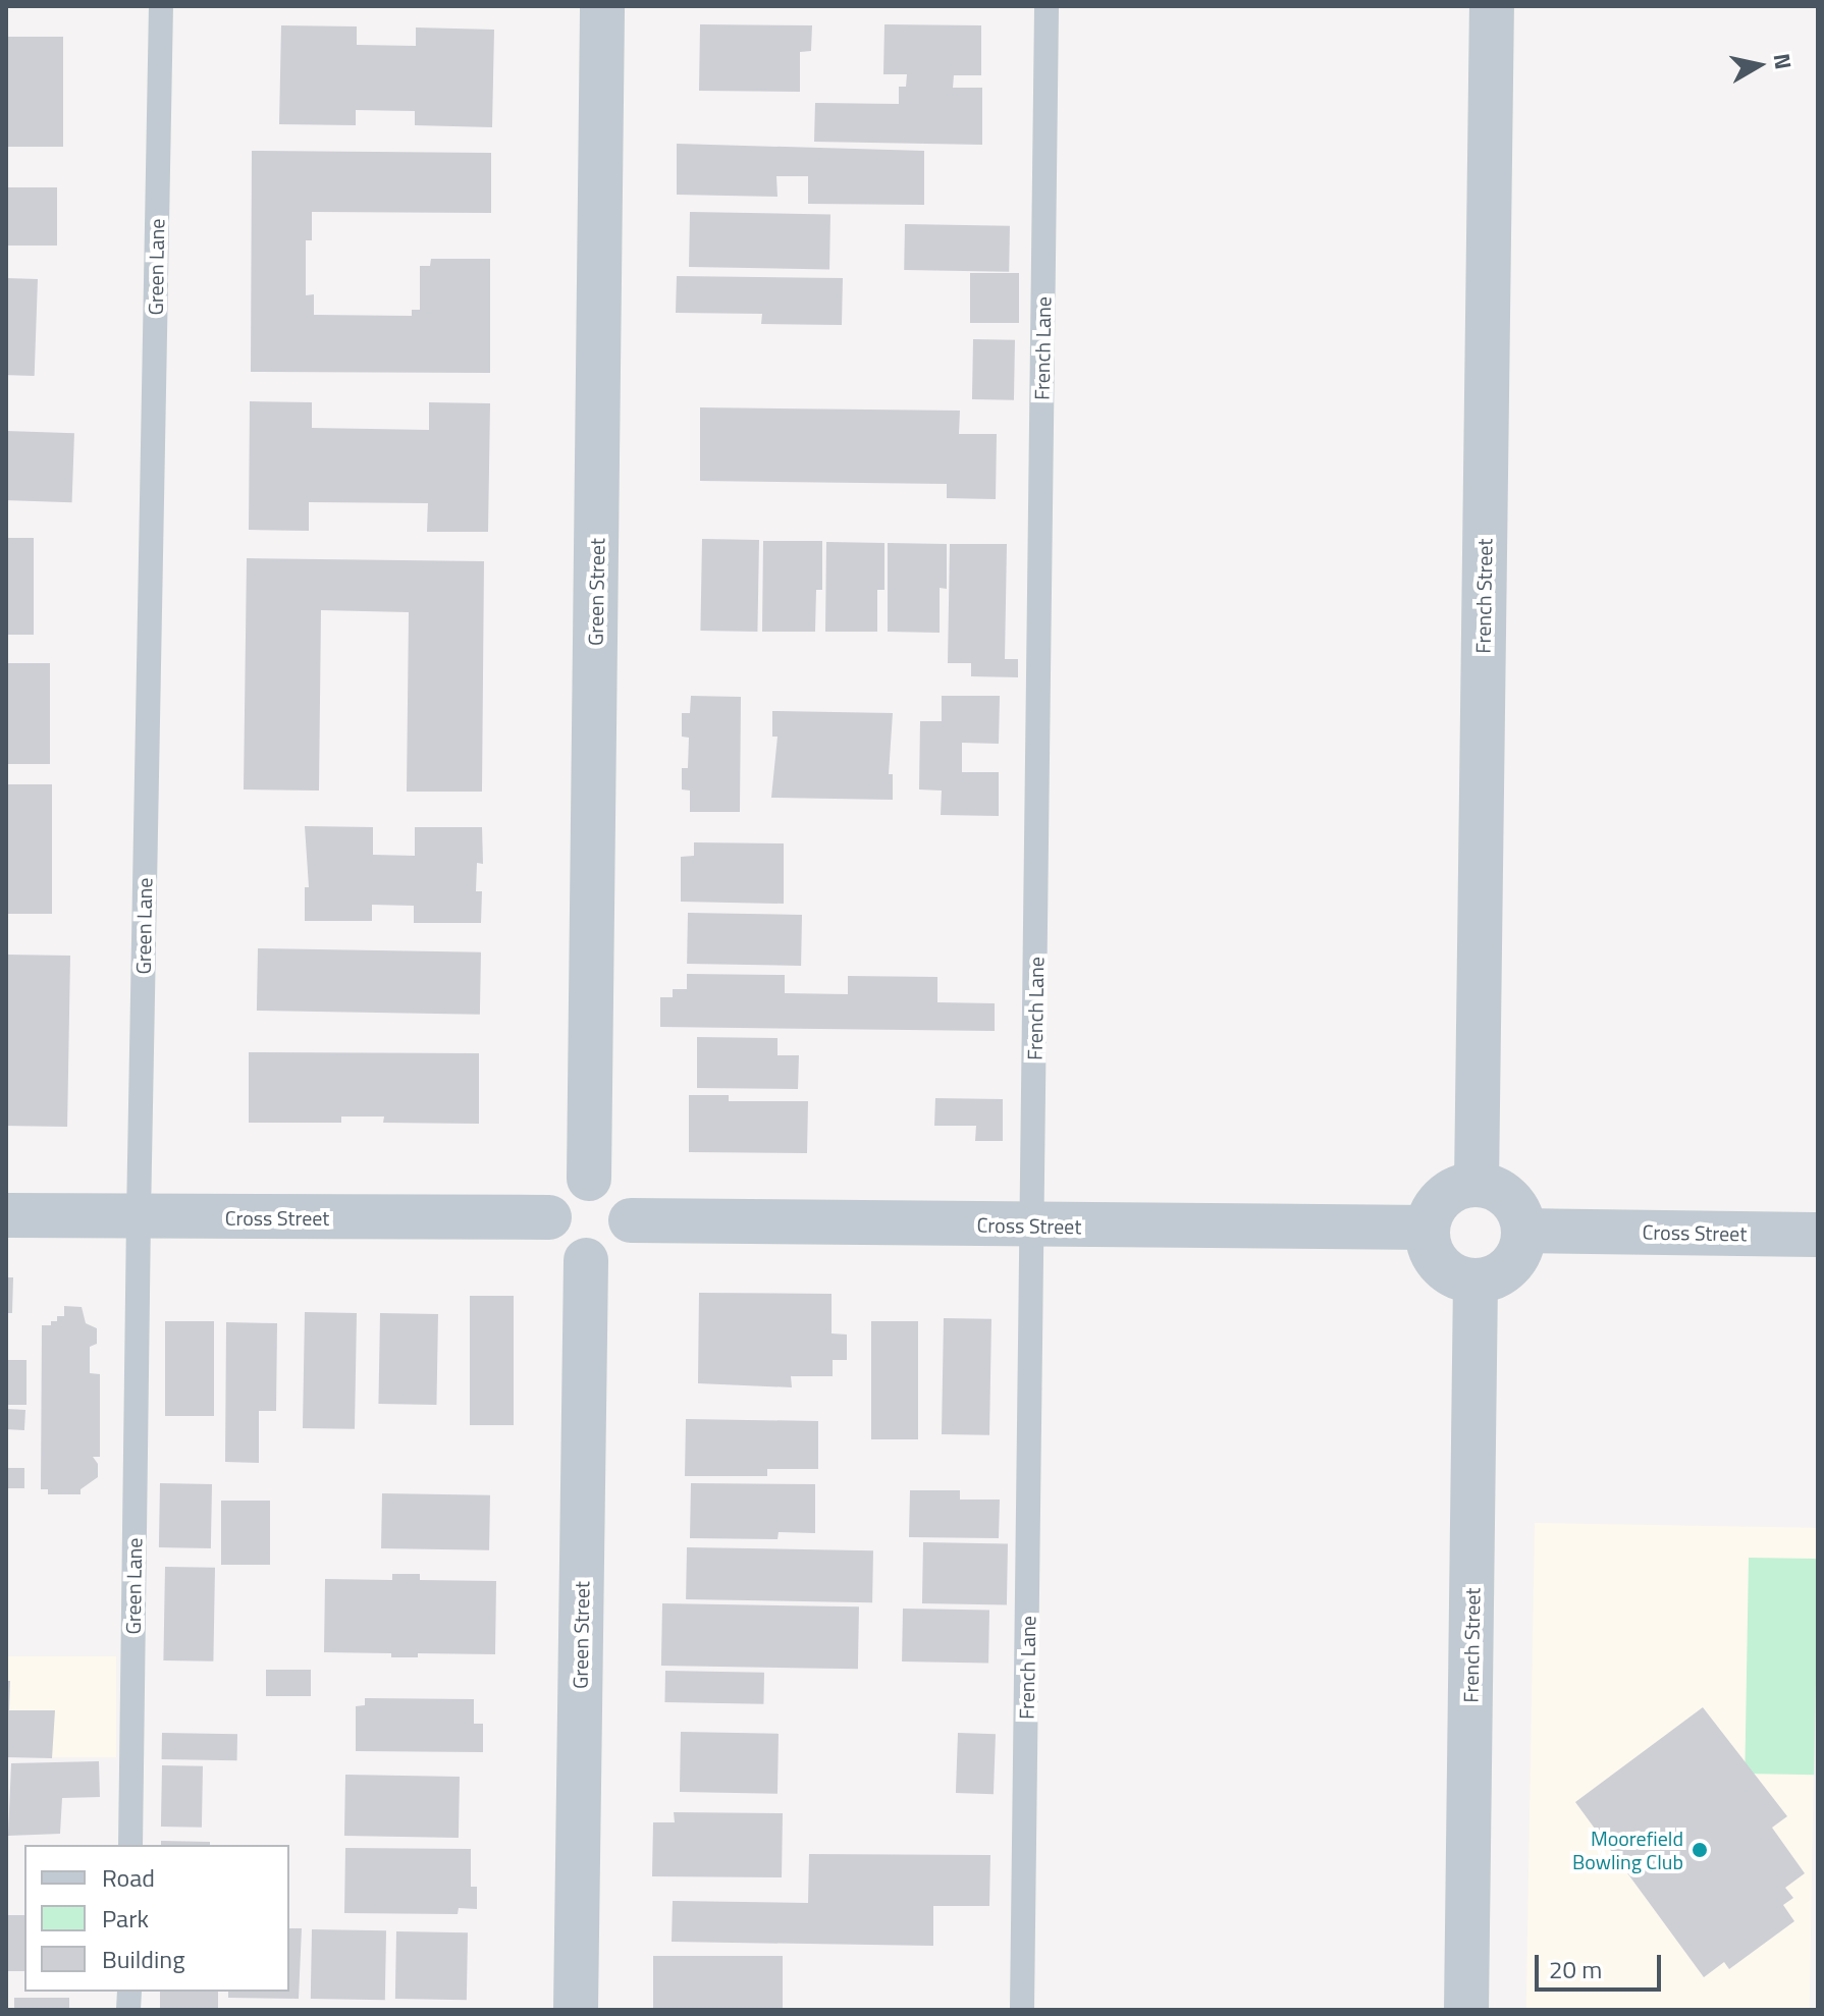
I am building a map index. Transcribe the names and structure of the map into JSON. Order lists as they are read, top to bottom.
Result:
{
  "streets": {
    "street": ["Green Street", "French Street", "Cross Street"],
    "lane": ["Green Lane", "French Lane"]
  },
  "crossings": [
    ["Green Lane", "Cross Street"],
    ["French Lane", "Cross Street"],
    ["Green Street", "Cross Street"],
    ["French Street", "Cross Street"]
  ],
  "places": ["Moorefield Bowling Club"],
  "legend": ["Road", "Park", "Building"],
  "scale_bar": "20 m",
  "north": "right"
}
